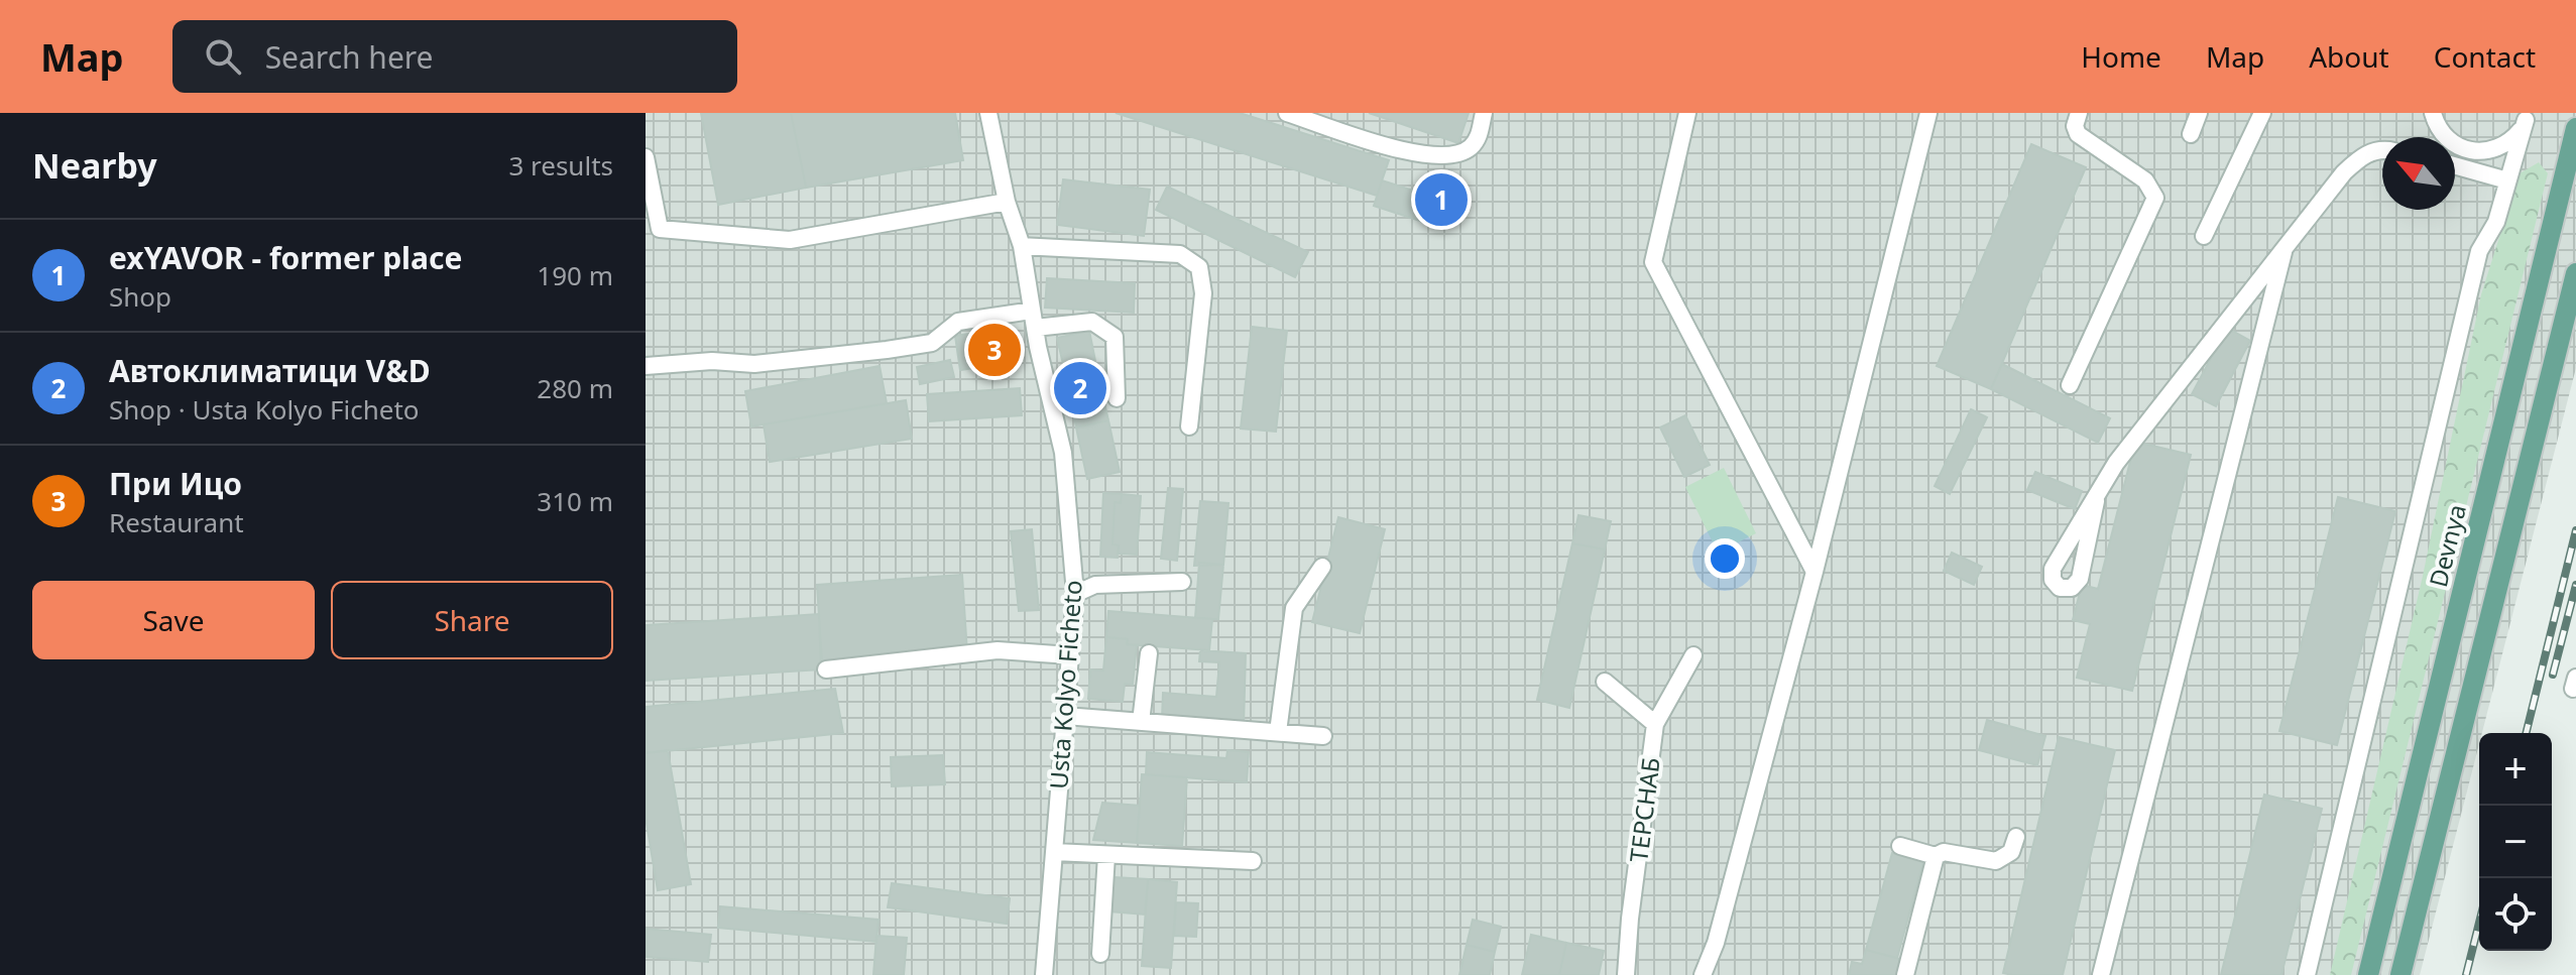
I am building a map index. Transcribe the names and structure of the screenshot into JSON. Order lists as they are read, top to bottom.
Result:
{
  "streets": {
    "main road": ["Devnya"],
    "street": ["Usta Kolyo Ficheto", "ТЕРСНАБ"]
  },
  "north": "top left",
  "page": {
    "header": "Map",
    "search": "Search here",
    "nav": [
      "Home",
      "Map",
      "About",
      "Contact"
    ],
    "heading": ["Nearby", "3 results"],
    "pins": ["1", "3", "2"],
    "list": [
      {
        "mark": "1",
        "name": "exYAVOR - former place",
        "note": "Shop",
        "value": "190 m"
      },
      {
        "mark": "2",
        "name": "Автоклиматици V&D",
        "note": "Shop · Usta Kolyo Ficheto",
        "value": "280 m"
      },
      {
        "mark": "3",
        "name": "При Ицо",
        "note": "Restaurant",
        "value": "310 m"
      }
    ],
    "buttons": ["Save", "Share"],
    "map_buttons": ["+", "−"]
  }
}
